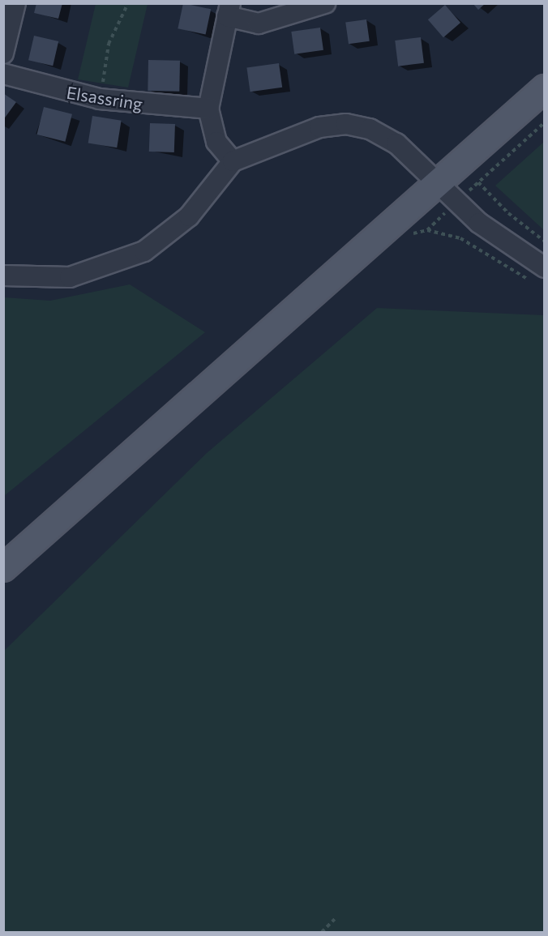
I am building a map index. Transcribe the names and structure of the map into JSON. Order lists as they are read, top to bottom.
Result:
{
  "streets": {
    "street": ["Elsassring"]
  }
}
